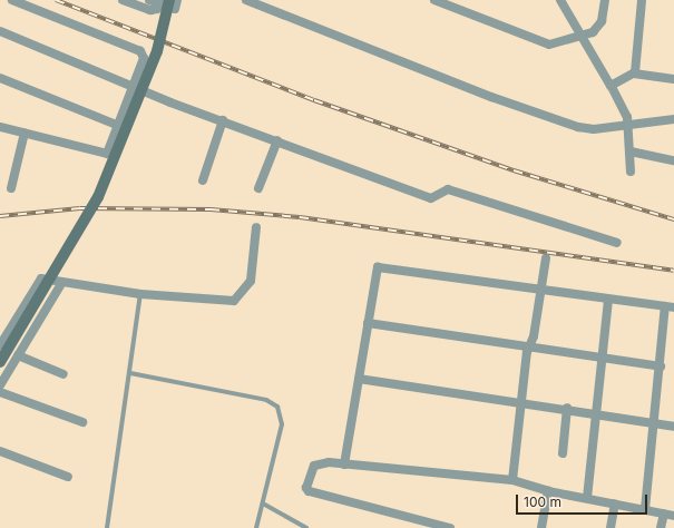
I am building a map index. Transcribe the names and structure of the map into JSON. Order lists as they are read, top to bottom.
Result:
{
  "scale_bar": "100 m"
}
